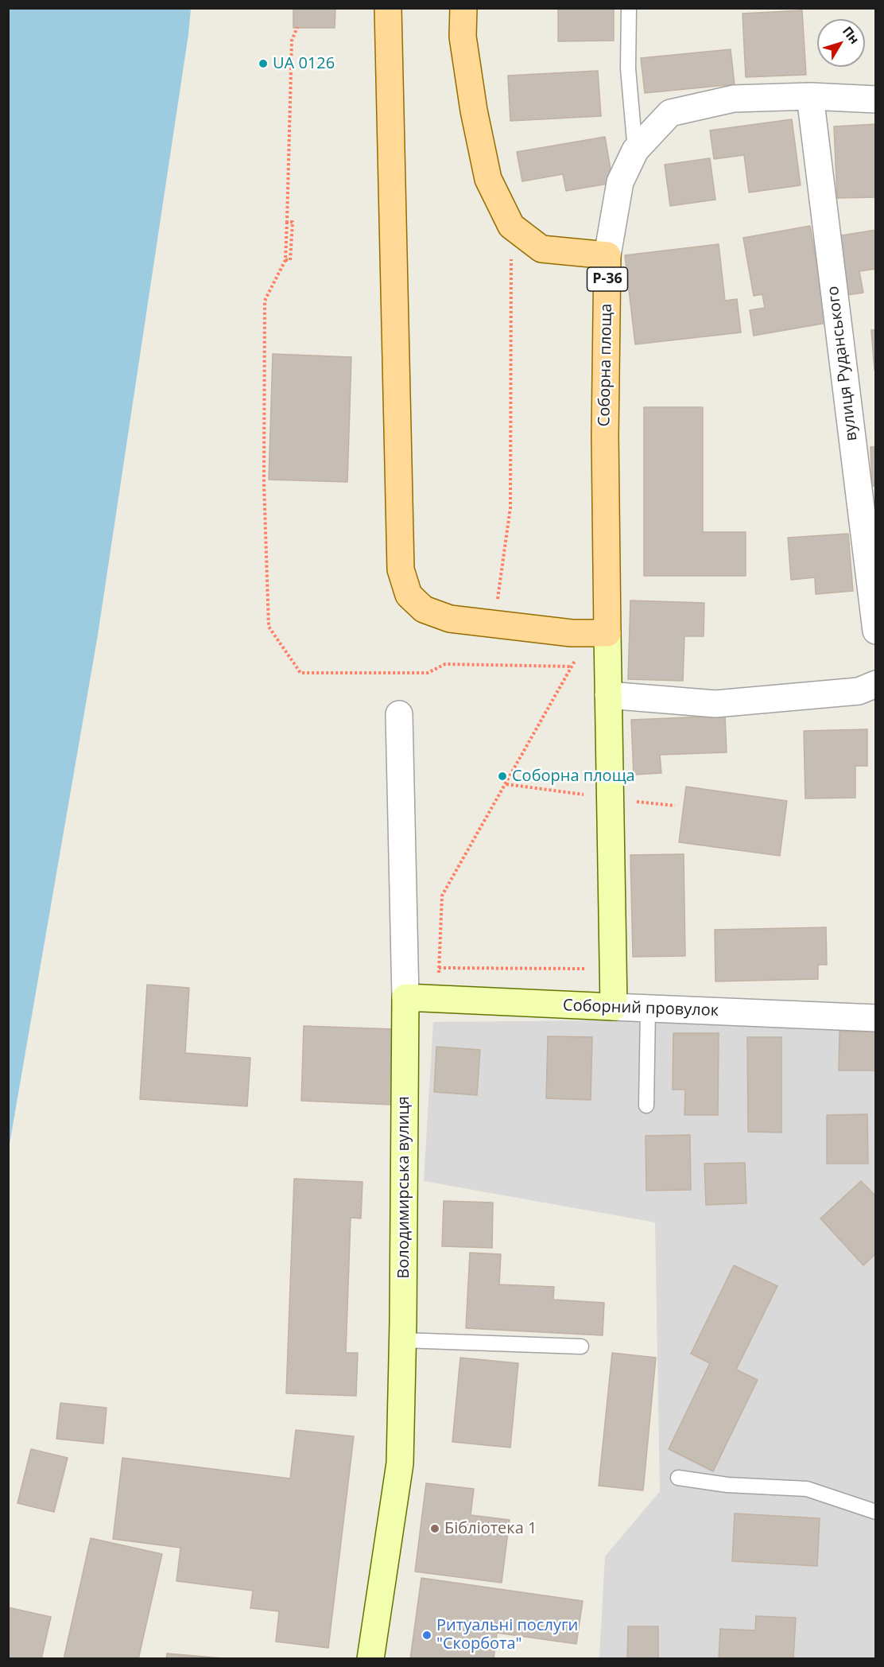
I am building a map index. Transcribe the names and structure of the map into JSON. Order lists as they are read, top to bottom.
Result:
{
  "streets": {
    "main road": [
      "Р-36",
      "Соборна площа",
      "Соборний провулок",
      "Володимирська вулиця"
    ],
    "street": ["вулиця Руданського"]
  },
  "crossings": [
    ["Р-36", "Соборна площа"],
    ["Соборна площа", "Соборний провулок"],
    ["Соборний провулок", "Володимирська вулиця"]
  ],
  "places": [
    "UA 0126",
    "Соборна площа",
    "Бібліотека 1",
    "Ритуальні послуги \"Скорбота\""
  ],
  "north": "top right"
}
